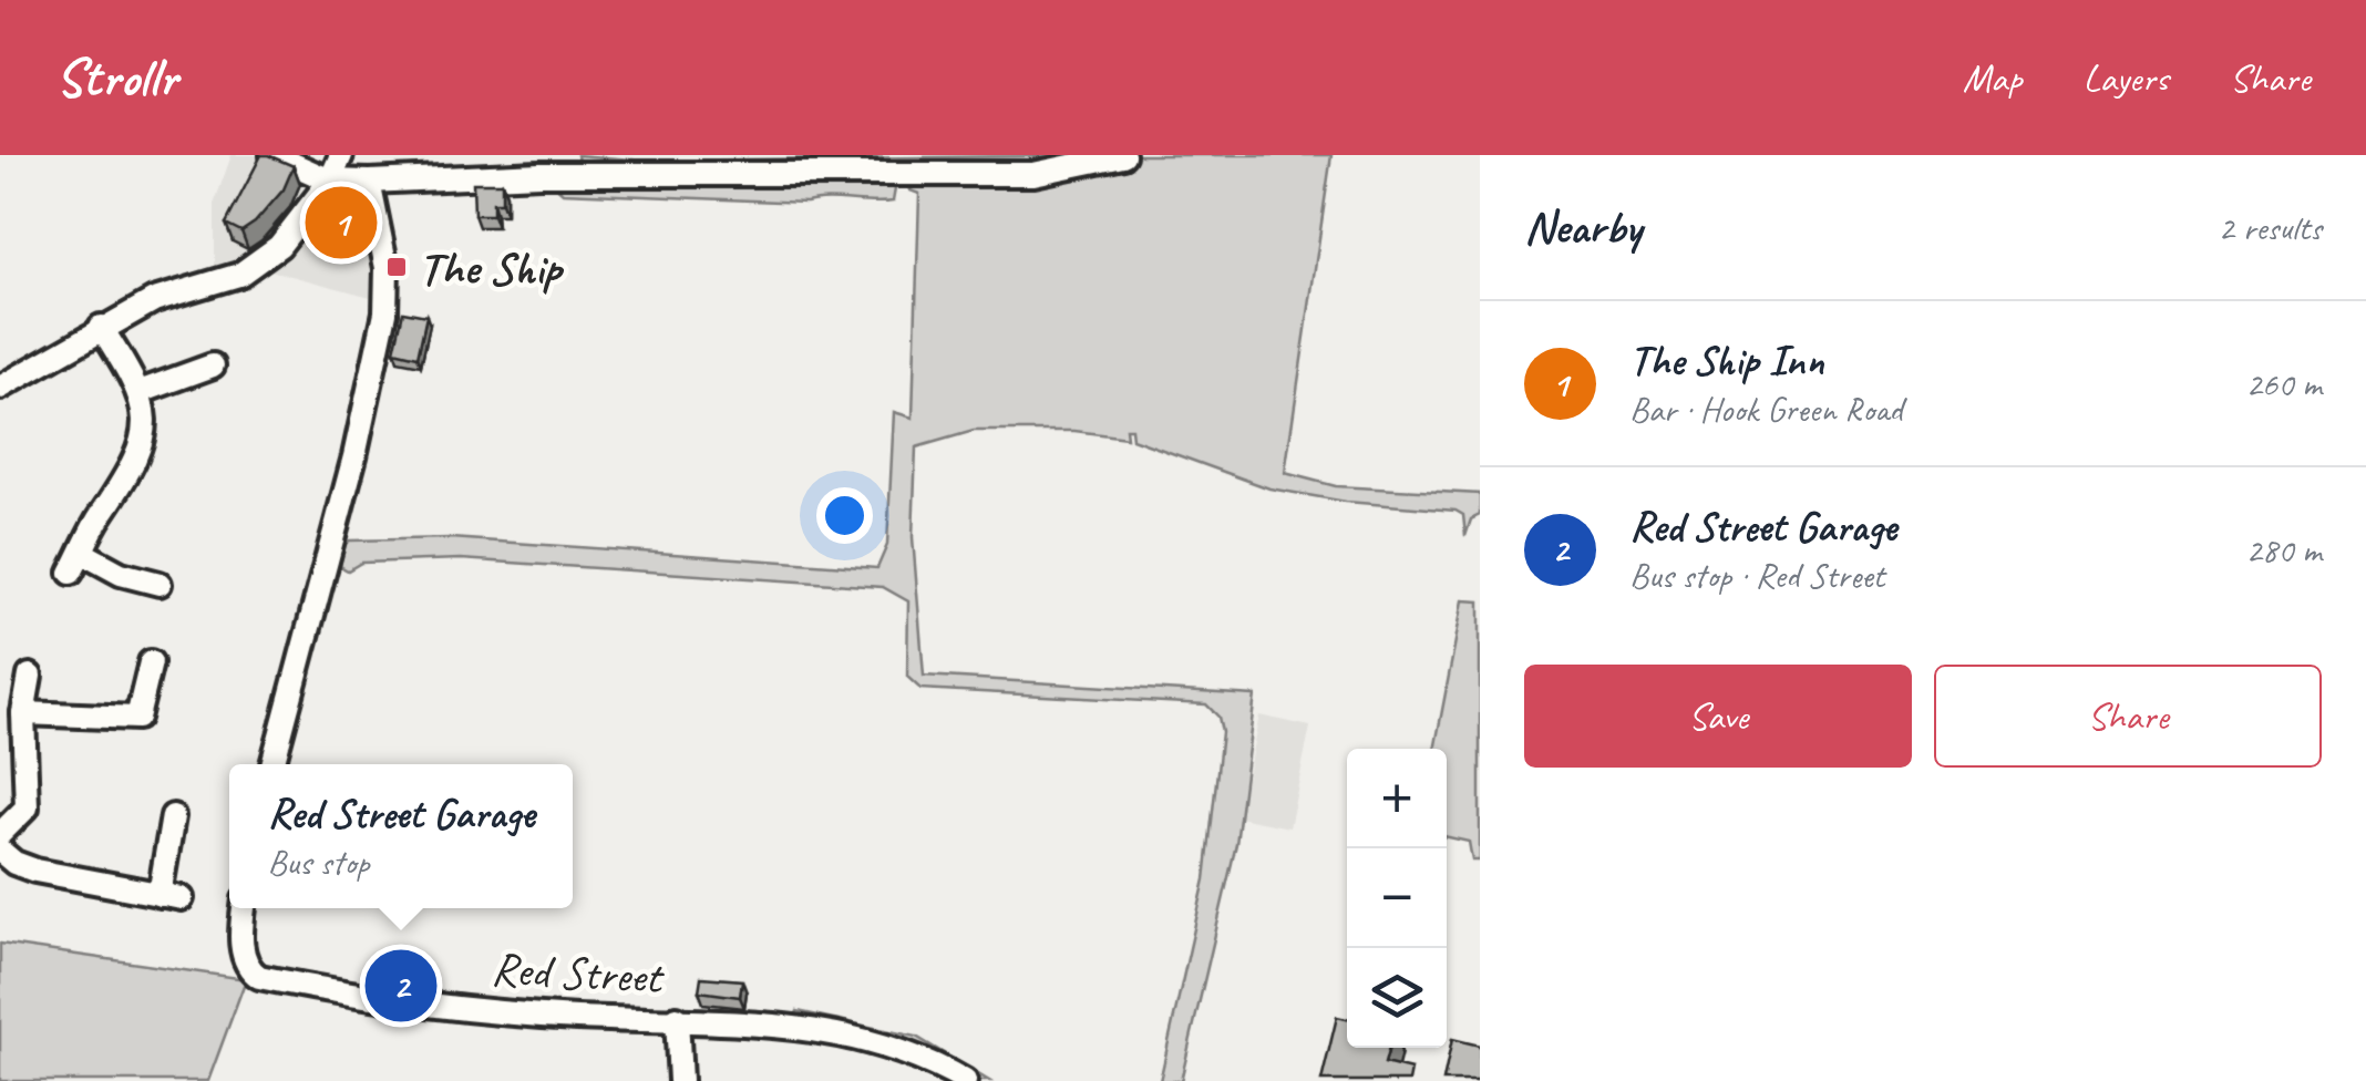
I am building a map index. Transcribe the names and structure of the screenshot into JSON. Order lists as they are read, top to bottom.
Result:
{
  "streets": {
    "street": ["Red Street"]
  },
  "places": {
    "transit": ["The Ship"]
  },
  "page": {
    "header": "Strollr",
    "nav": ["Map", "Layers", "Share"],
    "heading": ["Nearby", "2 results"],
    "pins": ["1", "2"],
    "list": [
      {
        "mark": "1",
        "name": "The Ship Inn",
        "note": "Bar · Hook Green Road",
        "value": "260 m"
      },
      {
        "mark": "2",
        "name": "Red Street Garage",
        "note": "Bus stop · Red Street",
        "value": "280 m"
      }
    ],
    "buttons": ["Save", "Share"],
    "map_buttons": ["+", "−"],
    "popup": ["Red Street Garage", "Bus stop"]
  }
}
